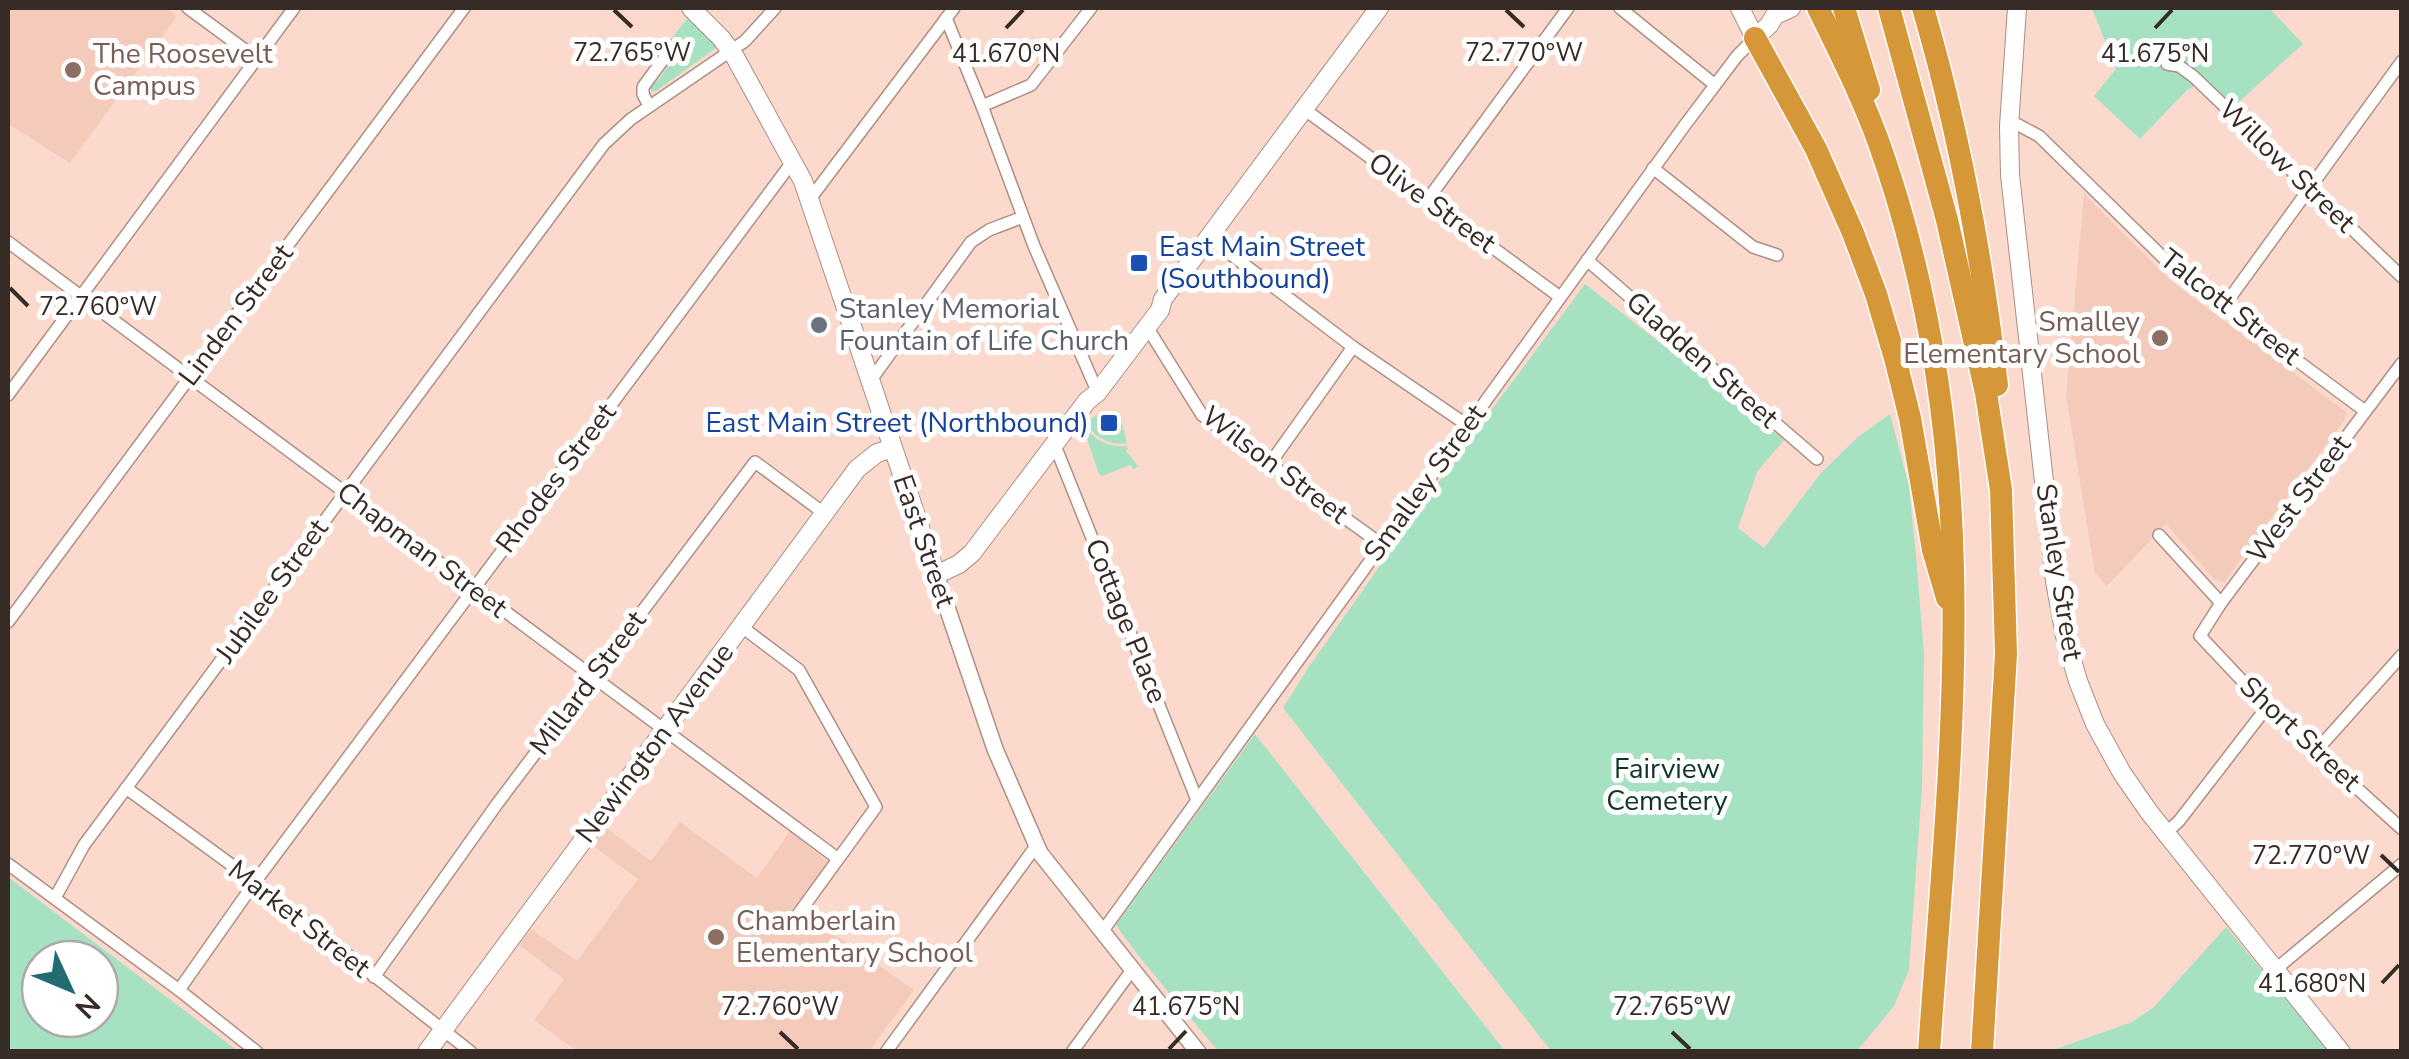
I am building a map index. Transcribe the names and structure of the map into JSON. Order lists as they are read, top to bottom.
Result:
{
  "streets": {
    "main road": ["East Street", "Stanley Street", "Newington Avenue"],
    "street": [
      "Willow Street",
      "Olive Street",
      "Talcott Street",
      "Linden Street",
      "Gladden Street",
      "Wilson Street",
      "Rhodes Street",
      "Smalley Street",
      "West Street",
      "Chapman Street",
      "Jubilee Street",
      "Cottage Place",
      "Millard Street",
      "Short Street",
      "Market Street"
    ]
  },
  "crossings": [
    ["Olive Street", "Smalley Street"],
    ["Talcott Street", "West Street"],
    ["Talcott Street", "Stanley Street"],
    ["Linden Street", "Chapman Street"],
    ["Gladden Street", "Smalley Street"],
    ["Wilson Street", "Smalley Street"],
    ["Rhodes Street", "East Street"],
    ["Rhodes Street", "Chapman Street"],
    ["Rhodes Street", "Market Street"],
    ["Smalley Street", "East Street"],
    ["Smalley Street", "Cottage Place"],
    ["West Street", "Short Street"],
    ["East Street", "Jubilee Street"],
    ["East Street", "Newington Avenue"],
    ["Chapman Street", "Jubilee Street"],
    ["Chapman Street", "Millard Street"],
    ["Chapman Street", "Newington Avenue"],
    ["Jubilee Street", "Market Street"],
    ["Millard Street", "Newington Avenue"],
    ["Millard Street", "Market Street"],
    ["Newington Avenue", "Market Street"]
  ],
  "parks": ["Fairview Cemetery"],
  "places": {
    "other": [
      "The Roosevelt Campus",
      "Stanley Memorial Fountain of Life Church",
      "Smalley Elementary School",
      "Chamberlain Elementary School"
    ],
    "transit": ["East Main Street (Southbound)", "East Main Street (Northbound)"]
  },
  "north": "bottom right",
  "coordinates": [
    "72.770°W",
    "72.765°W",
    "41.670°N",
    "41.675°N",
    "72.760°W",
    "41.680°N"
  ]
}
